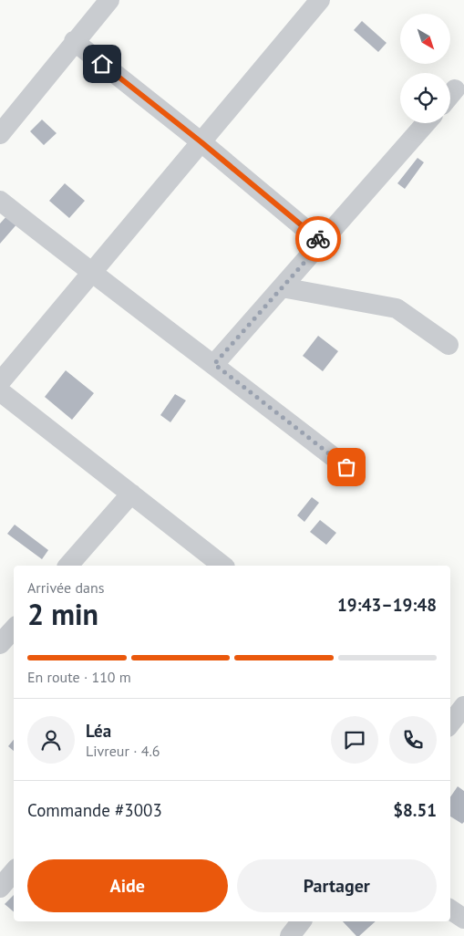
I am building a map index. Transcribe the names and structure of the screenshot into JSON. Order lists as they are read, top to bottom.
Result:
{
  "north": "bottom right",
  "page": {
    "heading": ["2 min", "Arrivée dans", "19:43–19:48"],
    "panel": [
      "Léa",
      "Livreur · 4.6",
      "Commande #3003",
      "$8.51"
    ],
    "bar": "En route · 110 m",
    "buttons": ["Aide", "Partager"]
  }
}
